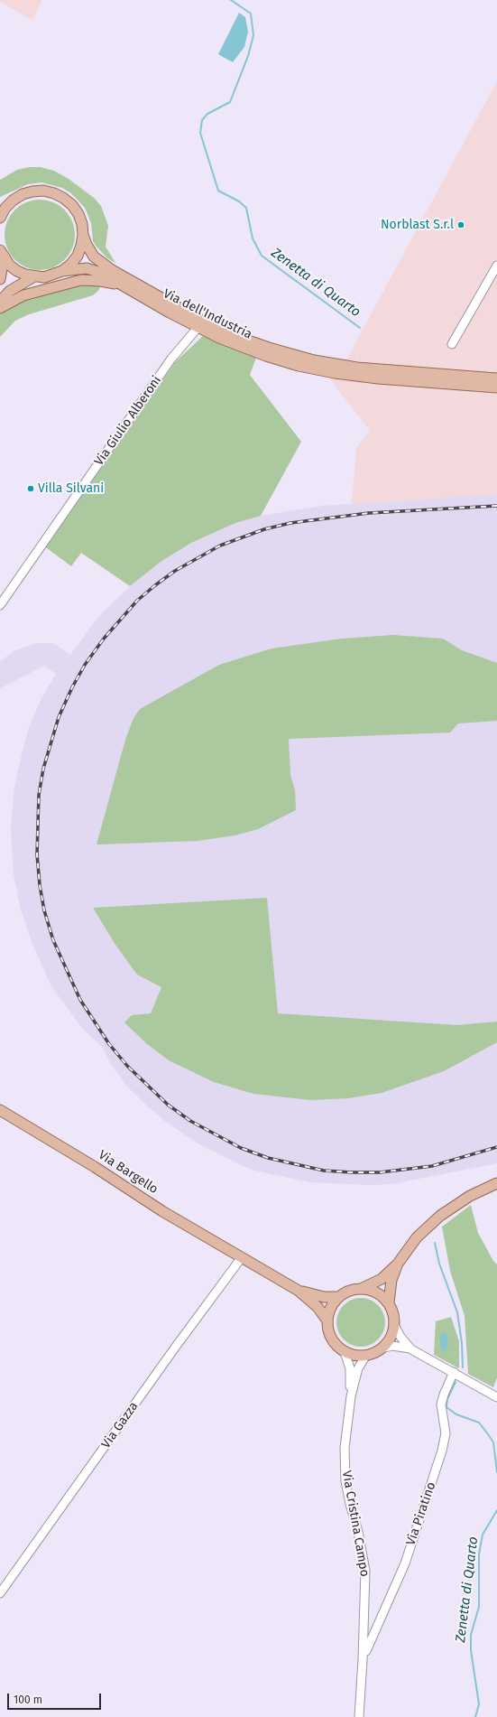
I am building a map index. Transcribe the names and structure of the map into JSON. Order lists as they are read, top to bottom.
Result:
{
  "streets": {
    "main road": ["Via dell'Industria", "Via Bargello"],
    "street": [
      "Via Giulio Alberoni",
      "Via Gazza",
      "Via Piratino",
      "Via Cristina Campo"
    ]
  },
  "crossings": [
    ["Via dell'Industria", "Via Giulio Alberoni"],
    ["Via Bargello", "Via Gazza"]
  ],
  "water": ["Zenetta di Quarto"],
  "places": ["Norblast S.r.l", "Villa Silvani"],
  "scale_bar": "100 m"
}
